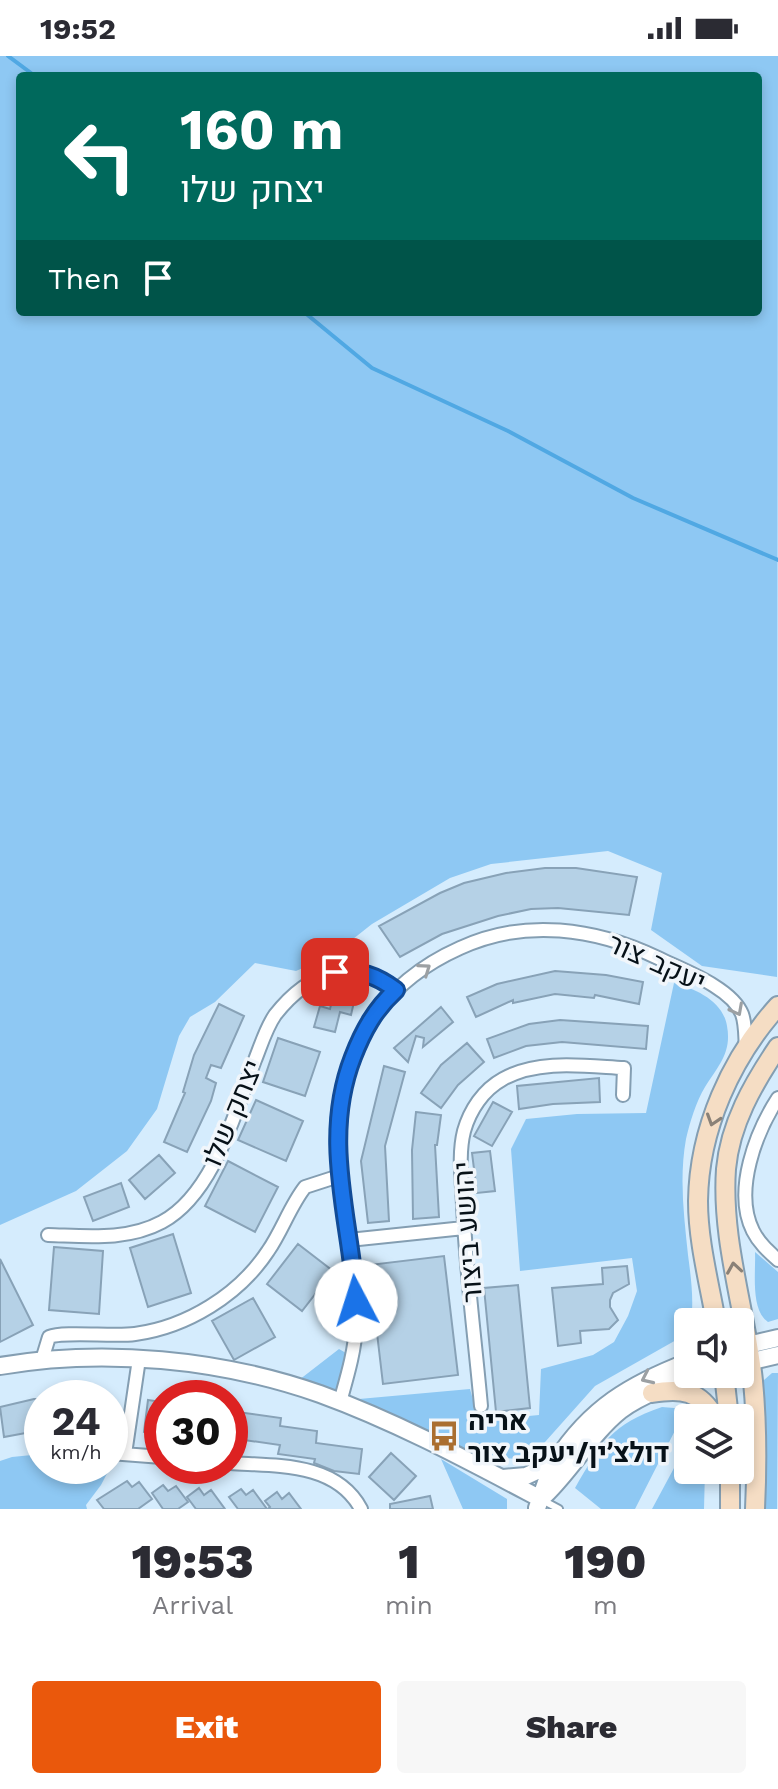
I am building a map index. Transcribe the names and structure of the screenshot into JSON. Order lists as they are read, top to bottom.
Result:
{
  "streets": {
    "street": ["יעקב צור", "יצחק שלו", "יהושע ביצור"]
  },
  "crossings": [
    ["יעקב צור", "יצחק שלו"]
  ],
  "one_way": ["יעקב צור"],
  "places": {
    "bus stop": ["אריה דולצ׳ין/יעקב צור"]
  },
  "page": {
    "status": "19:52",
    "turn": ["160 m", "יצחק שלו"],
    "then": "Then",
    "speed": "24 km/h",
    "limit": "30",
    "eta": [
      "19:53",
      "Arrival",
      "1",
      "min",
      "190",
      "m"
    ],
    "buttons": ["Exit", "Share"]
  }
}
